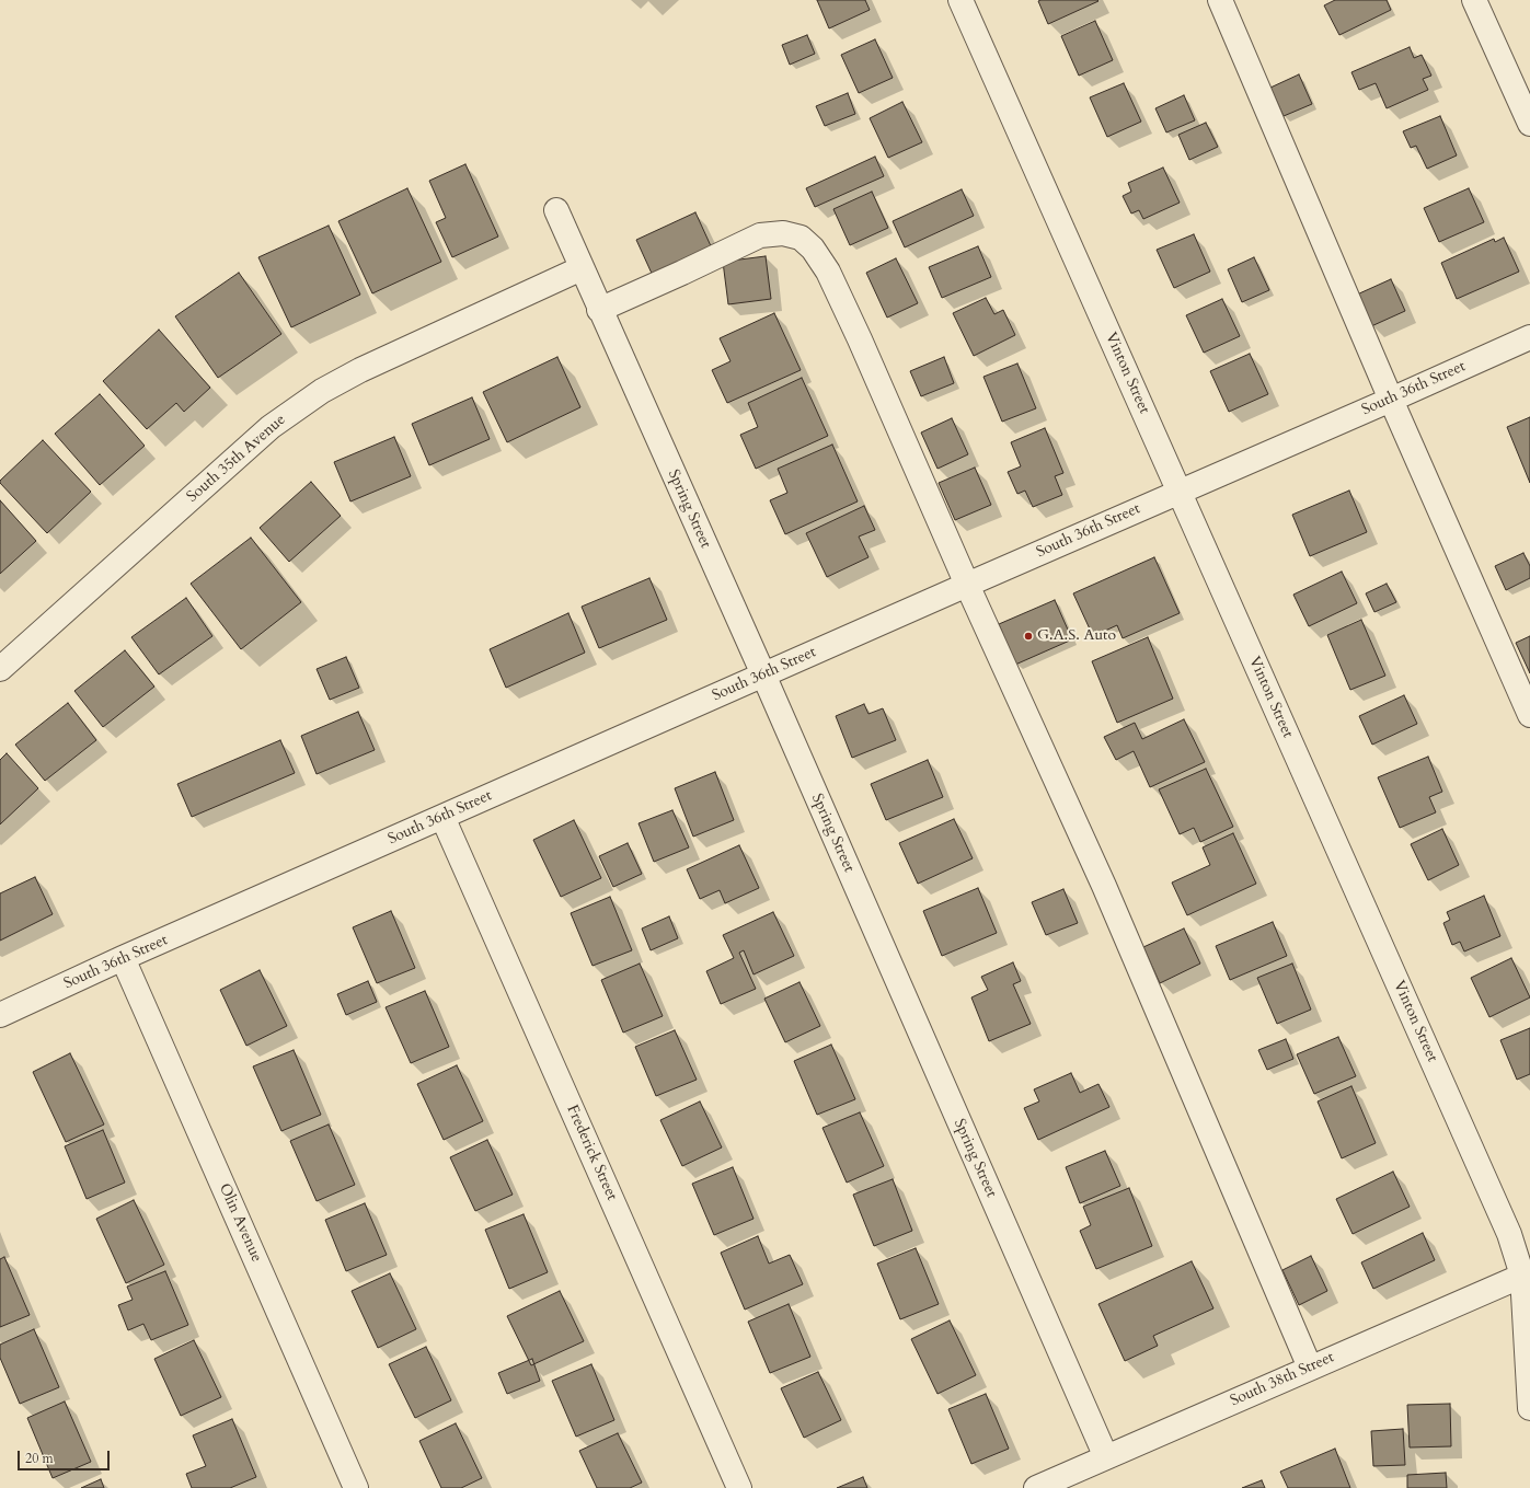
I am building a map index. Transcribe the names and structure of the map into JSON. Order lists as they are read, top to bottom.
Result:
{
  "streets": {
    "street": [
      "Vinton Street",
      "South 36th Street",
      "South 35th Avenue",
      "Spring Street",
      "Frederick Street",
      "Olin Avenue",
      "South 38th Street"
    ]
  },
  "crossings": [
    ["Vinton Street", "South 36th Street"],
    ["Vinton Street", "South 38th Street"],
    ["South 36th Street", "Spring Street"],
    ["South 36th Street", "Frederick Street"],
    ["South 36th Street", "Olin Avenue"],
    ["South 35th Avenue", "Spring Street"],
    ["Spring Street", "South 38th Street"]
  ],
  "places": ["G.A.S. Auto"],
  "scale_bar": "20 m"
}
